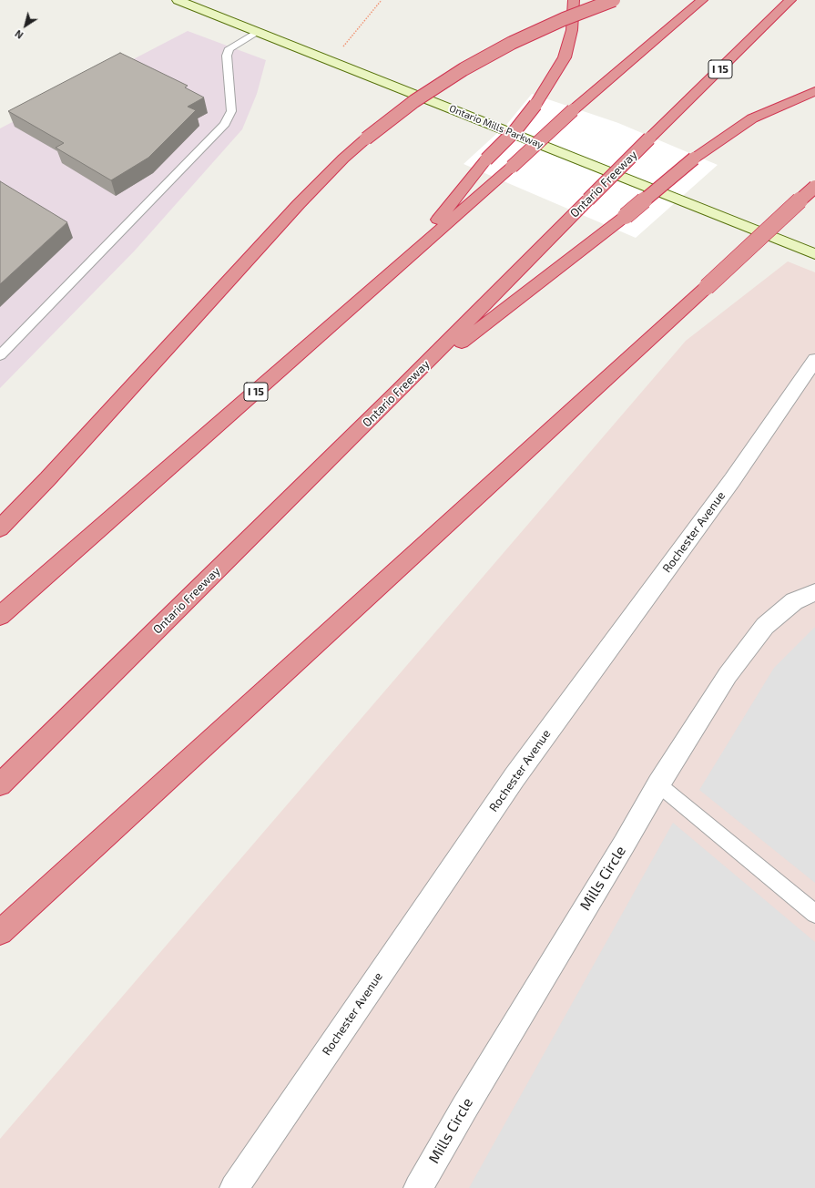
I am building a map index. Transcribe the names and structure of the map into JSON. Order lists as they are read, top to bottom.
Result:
{
  "streets": {
    "highway": ["I 15", "Ontario Freeway"],
    "main road": ["Ontario Mills Parkway"],
    "street": ["Rochester Avenue", "Mills Circle"]
  },
  "north": "bottom left"
}
